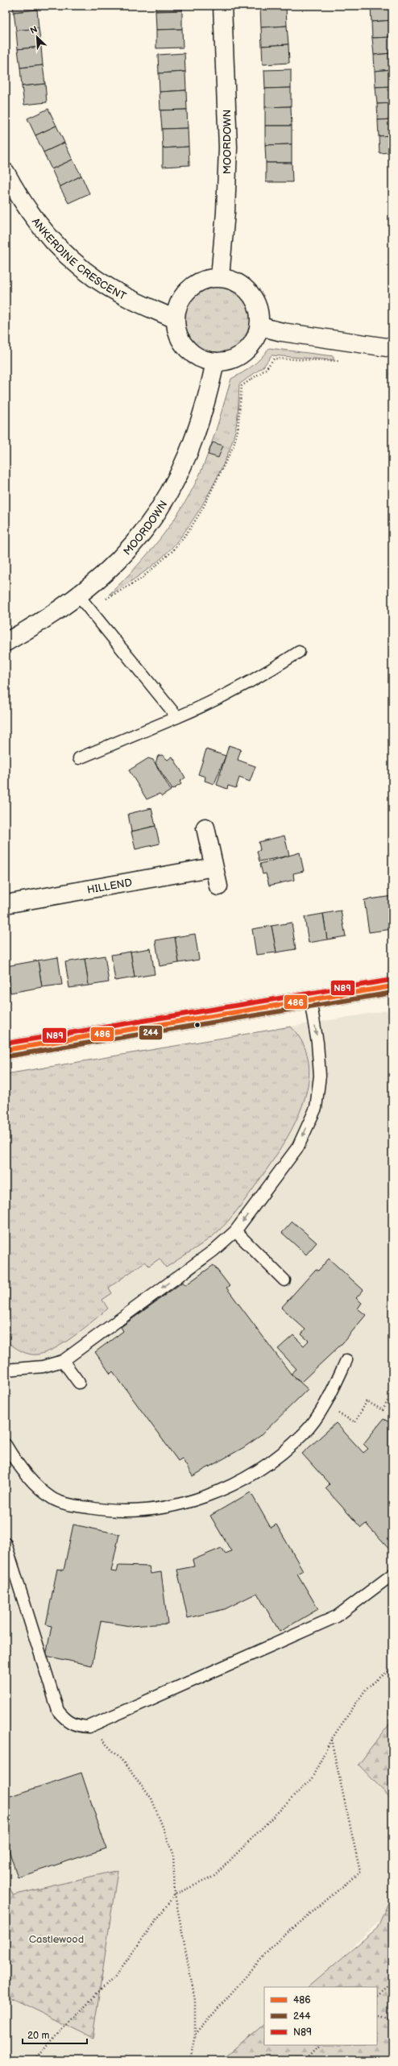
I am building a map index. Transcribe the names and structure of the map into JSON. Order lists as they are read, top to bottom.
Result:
{
  "streets": {
    "street": ["MOORDOWN", "ANKERDINE CRESCENT", "HILLEND"]
  },
  "crossings": [
    ["MOORDOWN", "ANKERDINE CRESCENT"]
  ],
  "parks": ["Castlewood"],
  "lines": ["transit line N89", "transit line 486", "transit line 244"],
  "legend": ["486", "244", "N89"],
  "scale_bar": "20 m",
  "north": "top left"
}
